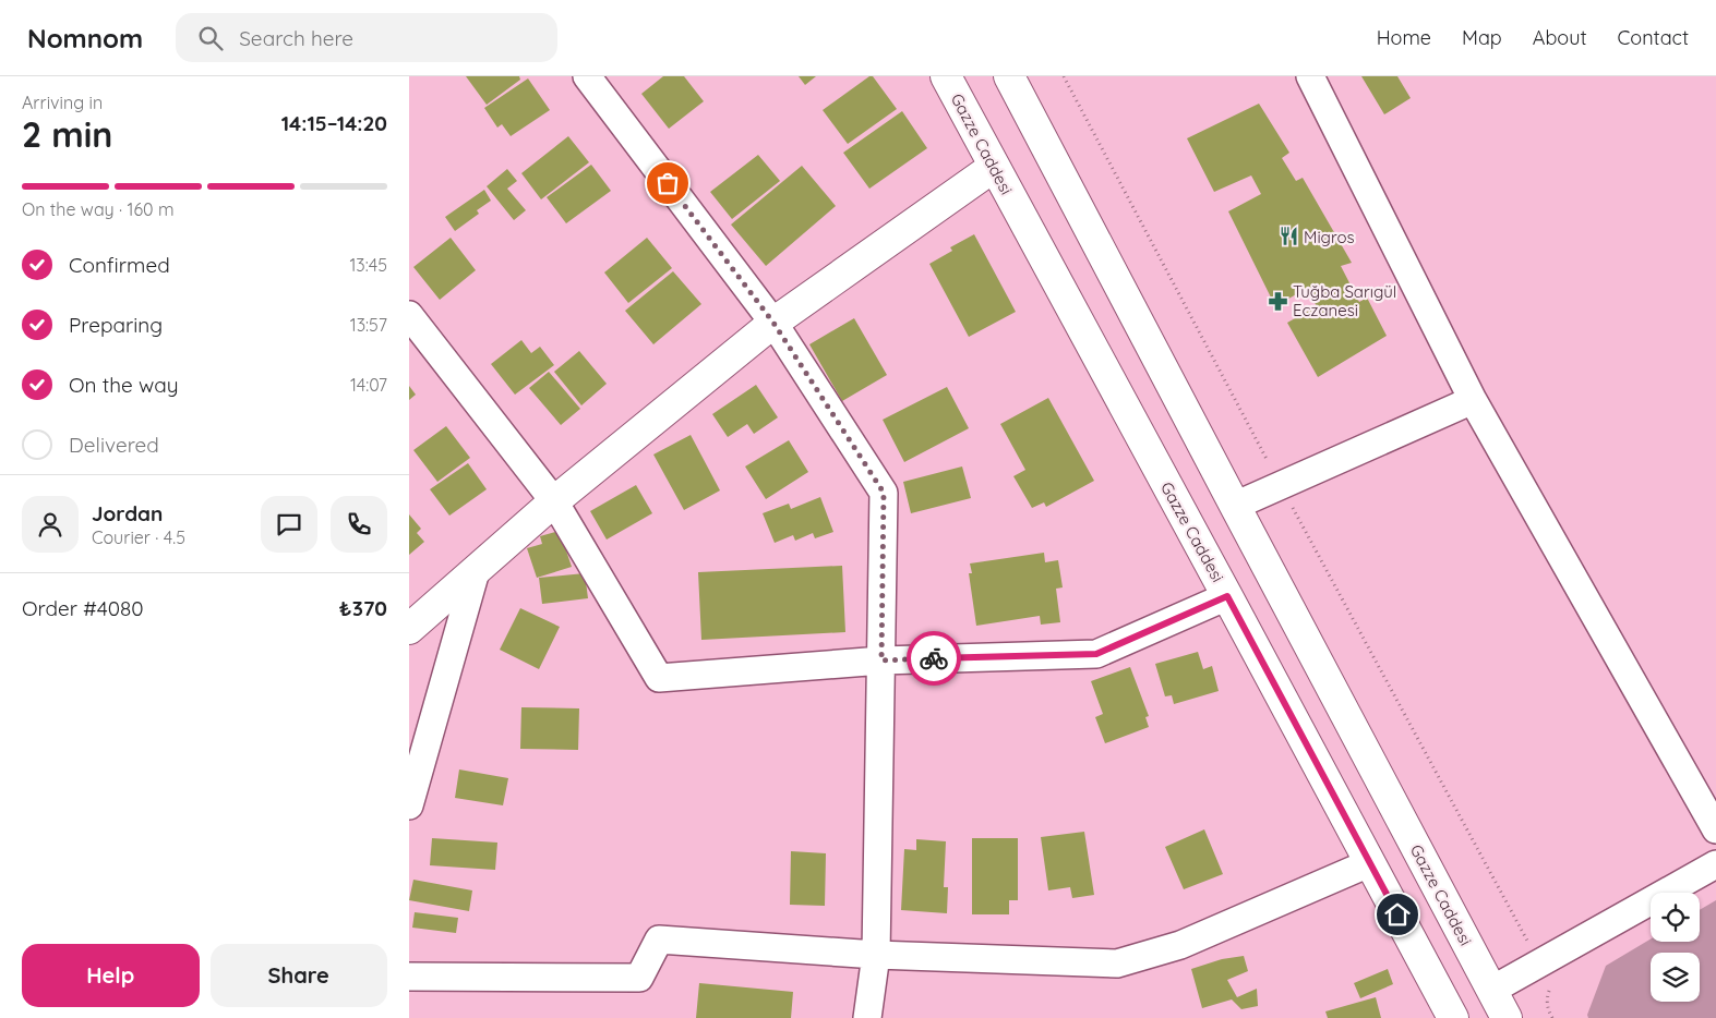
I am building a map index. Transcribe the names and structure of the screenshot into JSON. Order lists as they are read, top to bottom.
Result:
{
  "streets": {
    "main road": ["Gazze Caddesi"]
  },
  "places": {
    "restaurant": ["Migros"],
    "pharmacy": ["Tuğba Sarıgül Eczanesi"]
  },
  "page": {
    "header": "Nomnom",
    "search": "Search here",
    "nav": [
      "Home",
      "Map",
      "About",
      "Contact"
    ],
    "heading": ["2 min", "Arriving in", "14:15–14:20"],
    "panel": [
      "Jordan",
      "Courier · 4.5",
      "Order #4080",
      "₺370"
    ],
    "bar": "On the way · 160 m",
    "list": [
      ["Confirmed", "13:45"],
      ["Preparing", "13:57"],
      ["On the way", "14:07"],
      "Delivered"
    ],
    "buttons": ["Help", "Share"]
  }
}
